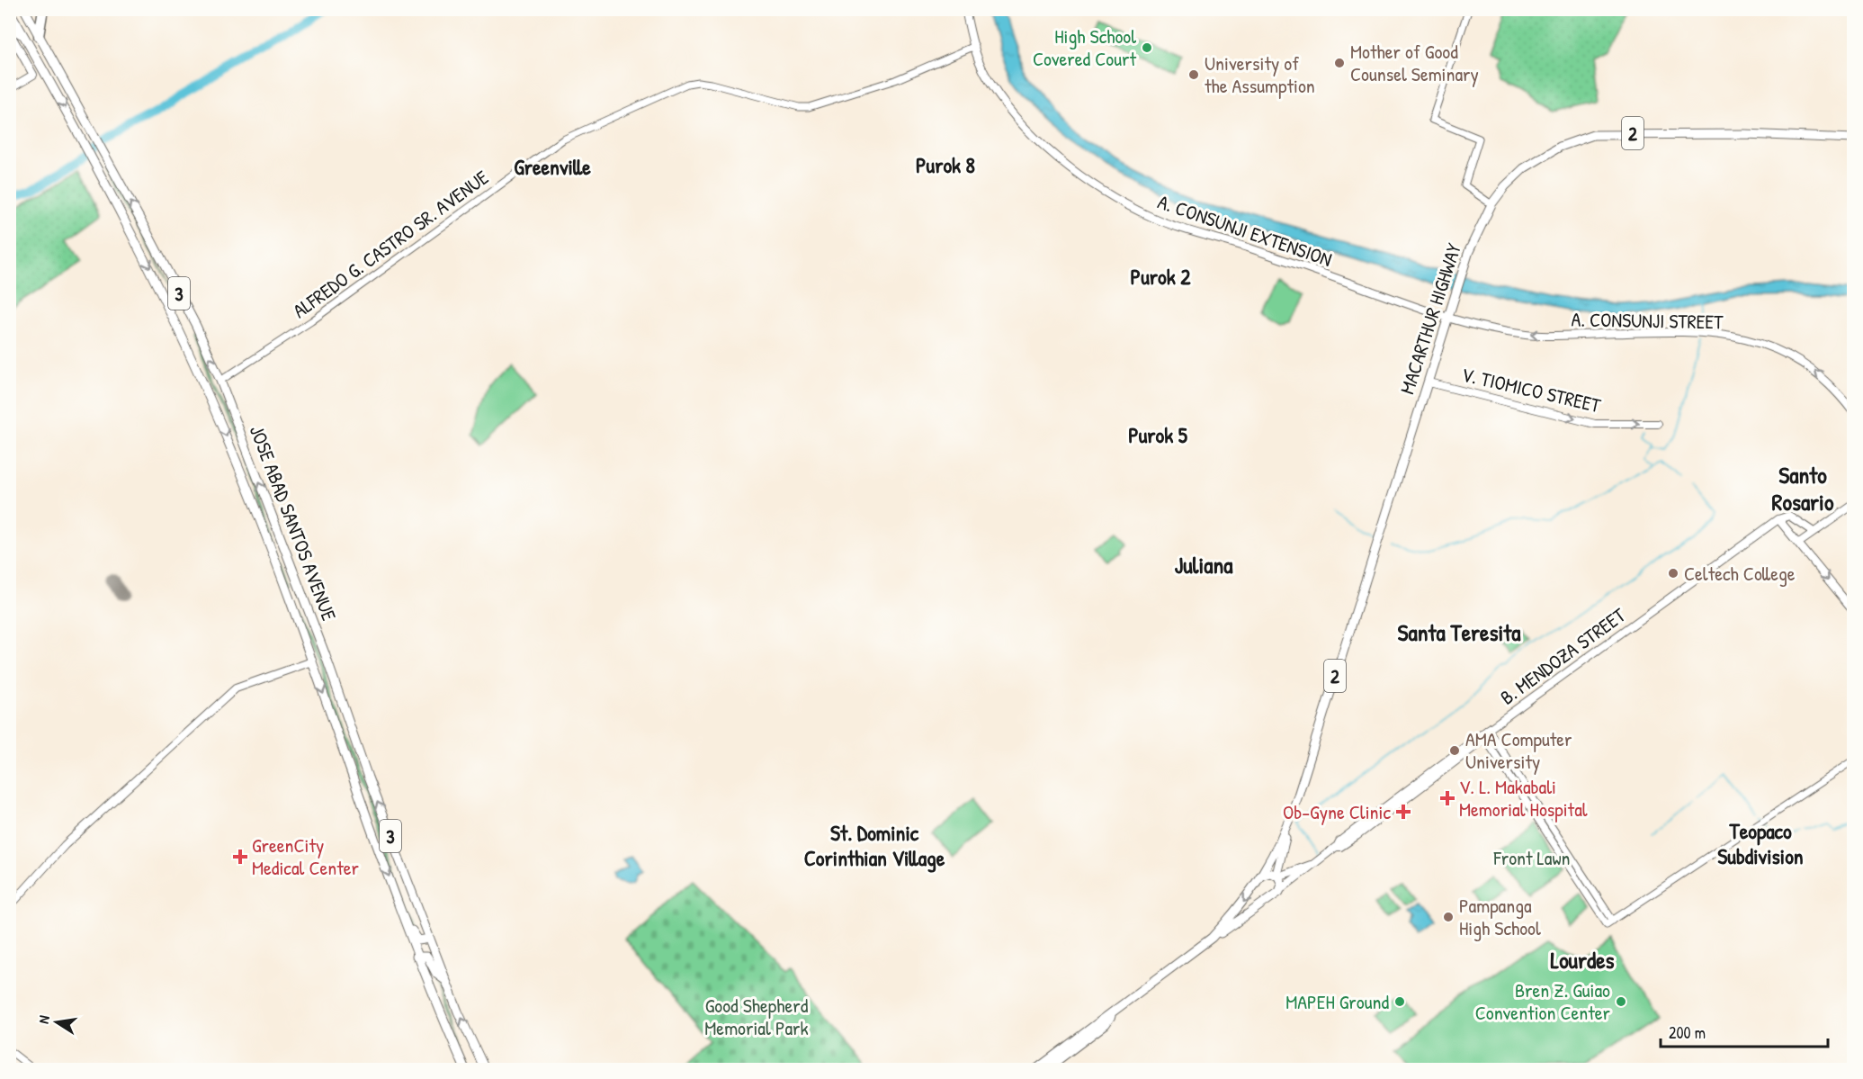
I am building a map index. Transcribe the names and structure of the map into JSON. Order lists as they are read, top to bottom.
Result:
{
  "streets": {
    "highway": [
      "2",
      "3",
      "MACARTHUR HIGHWAY",
      "JOSE ABAD SANTOS AVENUE"
    ],
    "main road": [
      "A. CONSUNJI EXTENSION",
      "A. CONSUNJI STREET",
      "V. TIOMICO STREET",
      "B. MENDOZA STREET"
    ],
    "street": ["ALFREDO G. CASTRO SR. AVENUE"]
  },
  "crossings": [
    ["A. CONSUNJI EXTENSION", "ALFREDO G. CASTRO SR. AVENUE"],
    ["A. CONSUNJI EXTENSION", "MACARTHUR HIGHWAY"],
    ["A. CONSUNJI EXTENSION", "A. CONSUNJI STREET"],
    ["ALFREDO G. CASTRO SR. AVENUE", "JOSE ABAD SANTOS AVENUE"],
    ["MACARTHUR HIGHWAY", "A. CONSUNJI STREET"],
    ["MACARTHUR HIGHWAY", "V. TIOMICO STREET"],
    ["MACARTHUR HIGHWAY", "B. MENDOZA STREET"]
  ],
  "one_way": ["A. CONSUNJI STREET", "V. TIOMICO STREET"],
  "districts": [
    "Purok 8",
    "Greenville",
    "Purok 2",
    "Purok 5",
    "Santo Rosario",
    "Juliana",
    "Santa Teresita",
    "Teopaco Subdivision",
    "St. Dominic Corinthian Village",
    "Lourdes"
  ],
  "parks": ["Front Lawn", "Good Shepherd Memorial Park"],
  "places": {
    "other": [
      "High School Covered Court",
      "Mother of Good Counsel Seminary",
      "University of the Assumption",
      "Celtech College",
      "AMA Computer University",
      "Pampanga High School",
      "MAPEH Ground",
      "Bren Z. Guiao Convention Center"
    ],
    "health": ["V. L. Makabali Memorial Hospital", "Ob-Gyne Clinic", "GreenCity Medical Center"]
  },
  "scale_bar": "200 m",
  "north": "left"
}
